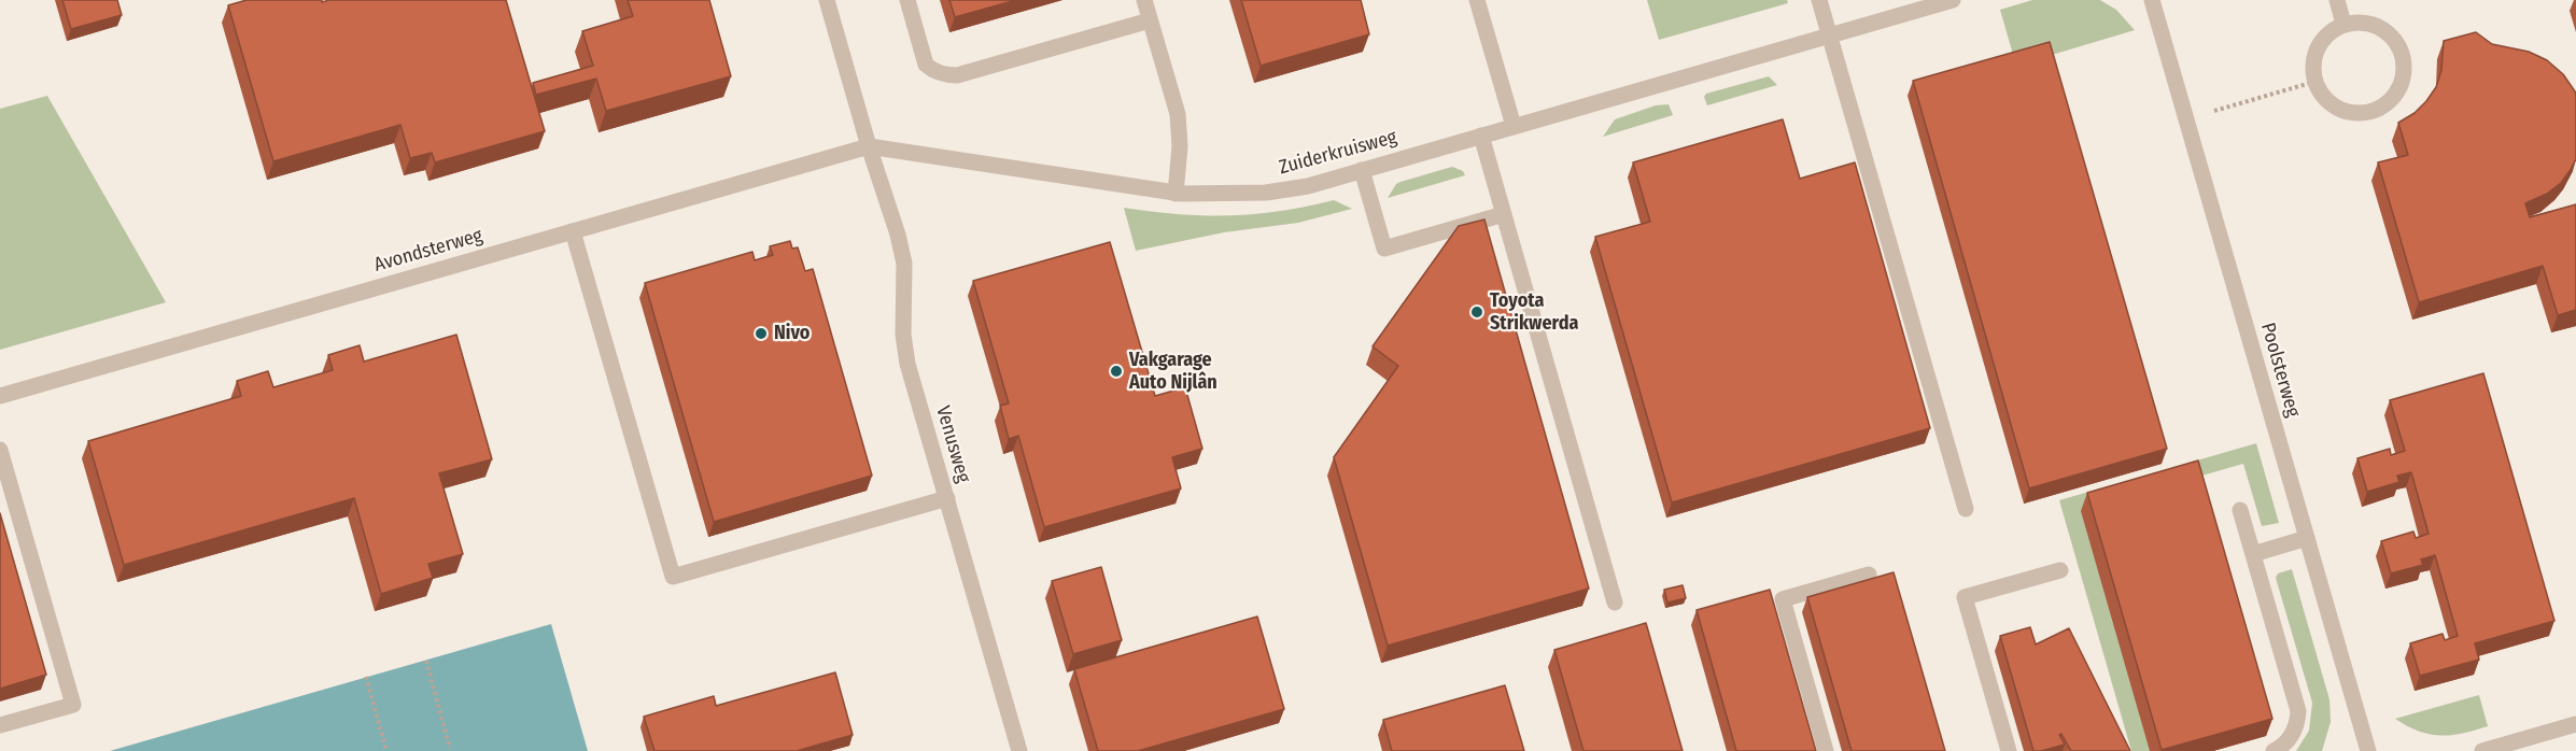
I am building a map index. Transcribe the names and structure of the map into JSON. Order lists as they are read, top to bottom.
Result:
{
  "streets": {
    "street": [
      "Zuiderkruisweg",
      "Avondsterweg",
      "Poolsterweg",
      "Venusweg"
    ]
  },
  "crossings": [
    ["Zuiderkruisweg", "Avondsterweg"],
    ["Zuiderkruisweg", "Venusweg"],
    ["Avondsterweg", "Venusweg"]
  ],
  "places": ["Toyota Strikwerda", "Nivo", "Vakgarage Auto Nijlân"]
}
